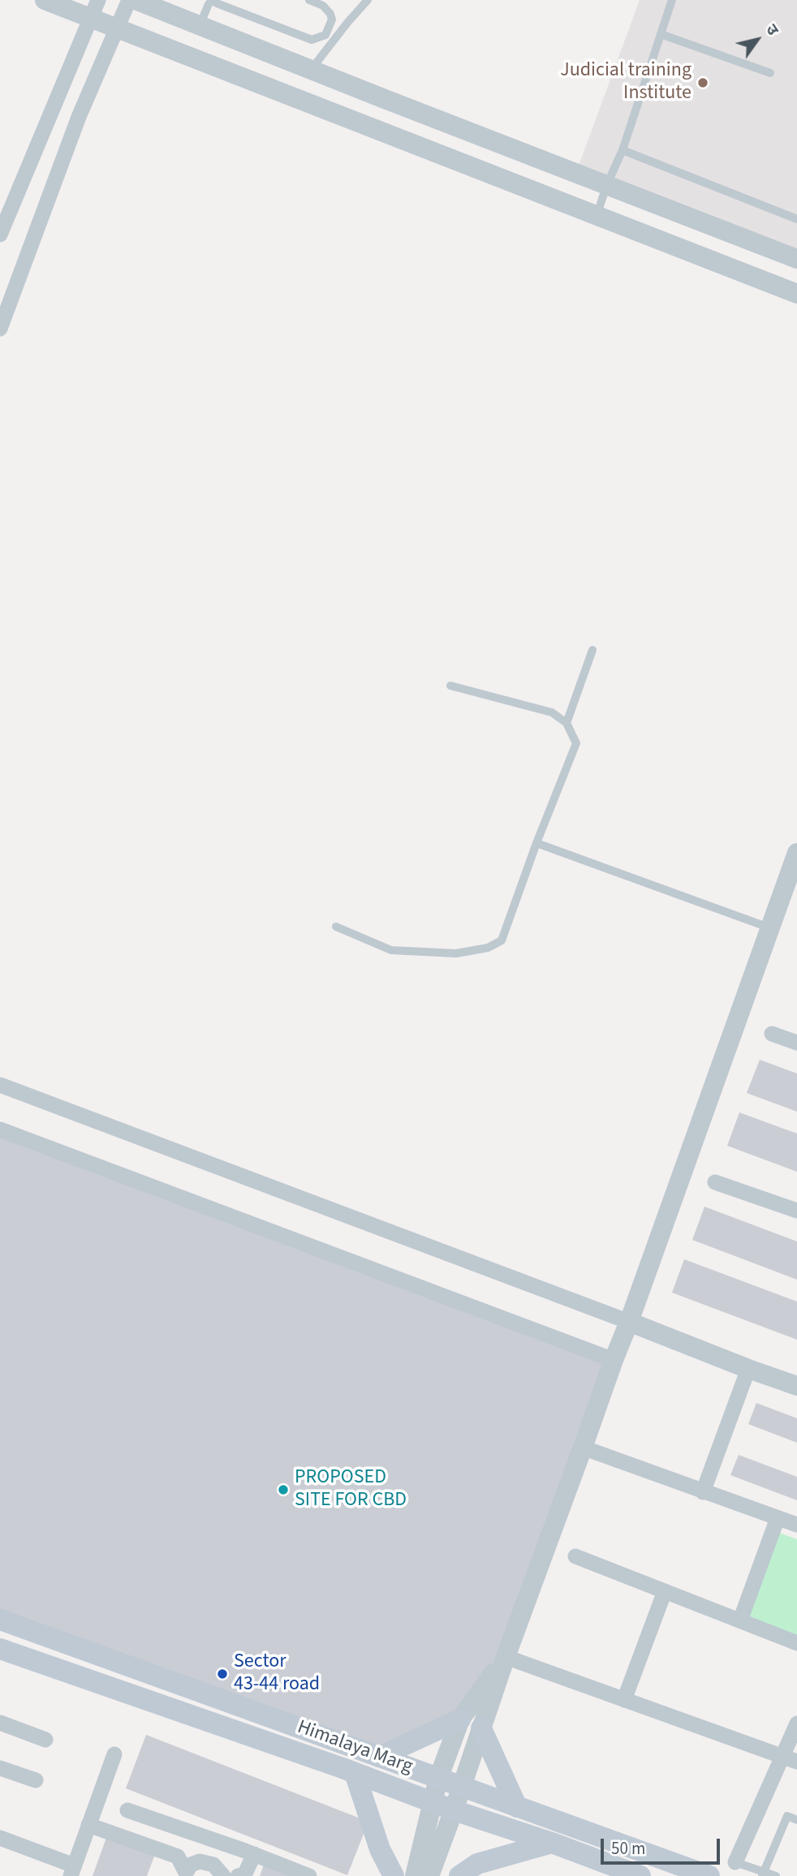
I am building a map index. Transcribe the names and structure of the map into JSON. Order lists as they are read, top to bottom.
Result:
{
  "streets": {
    "main road": ["Himalaya Marg"]
  },
  "places": ["Judicial training Institute", "PROPOSED SITE FOR CBD", "Sector 43-44 road"],
  "scale_bar": "50 m",
  "north": "top right"
}
